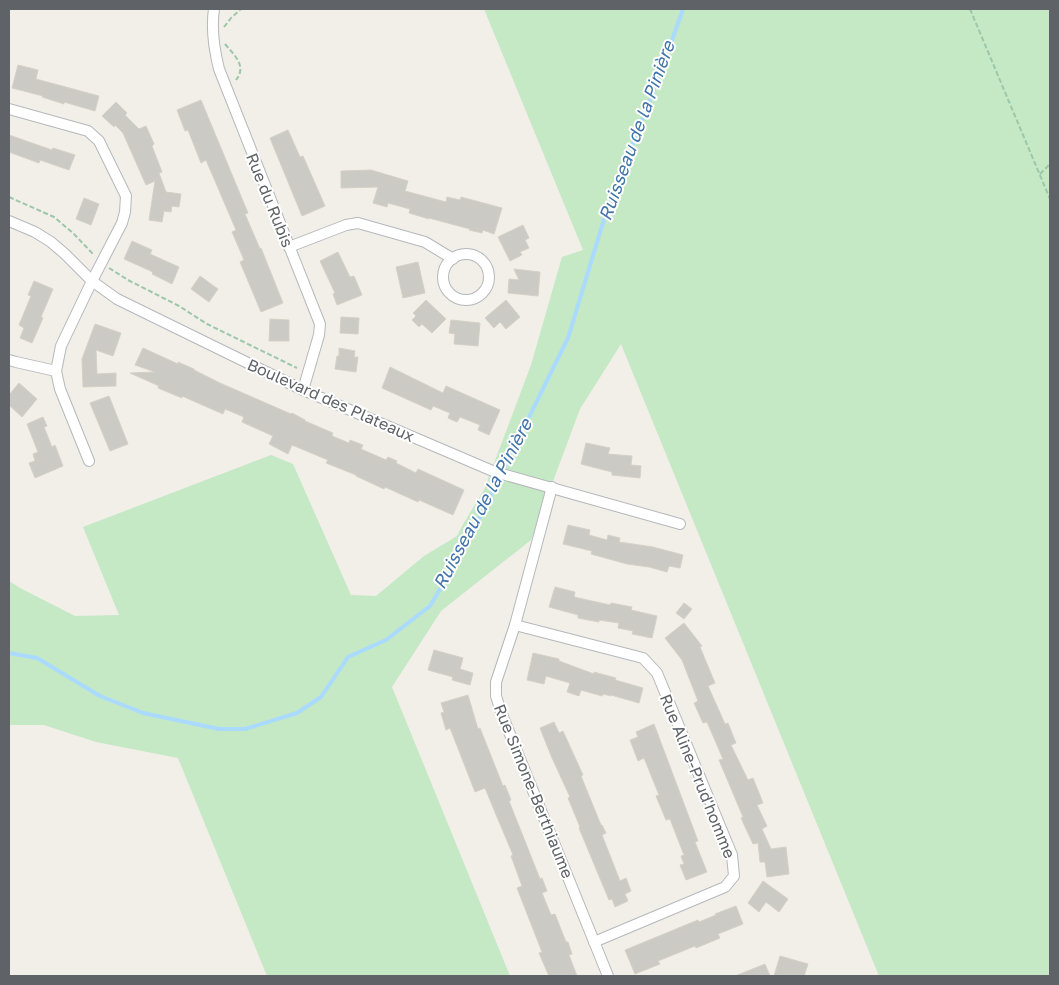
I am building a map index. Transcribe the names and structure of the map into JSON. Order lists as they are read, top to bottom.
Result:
{
  "streets": {
    "street": [
      "Rue du Rubis",
      "Boulevard des Plateaux",
      "Rue Aline-Prud'homme",
      "Rue Simone-Berthiaume"
    ]
  },
  "crossings": [
    ["Rue du Rubis", "Boulevard des Plateaux"],
    ["Boulevard des Plateaux", "Rue Simone-Berthiaume"],
    ["Rue Aline-Prud'homme", "Rue Simone-Berthiaume"]
  ],
  "water": ["Ruisseau de la Pinière"]
}
